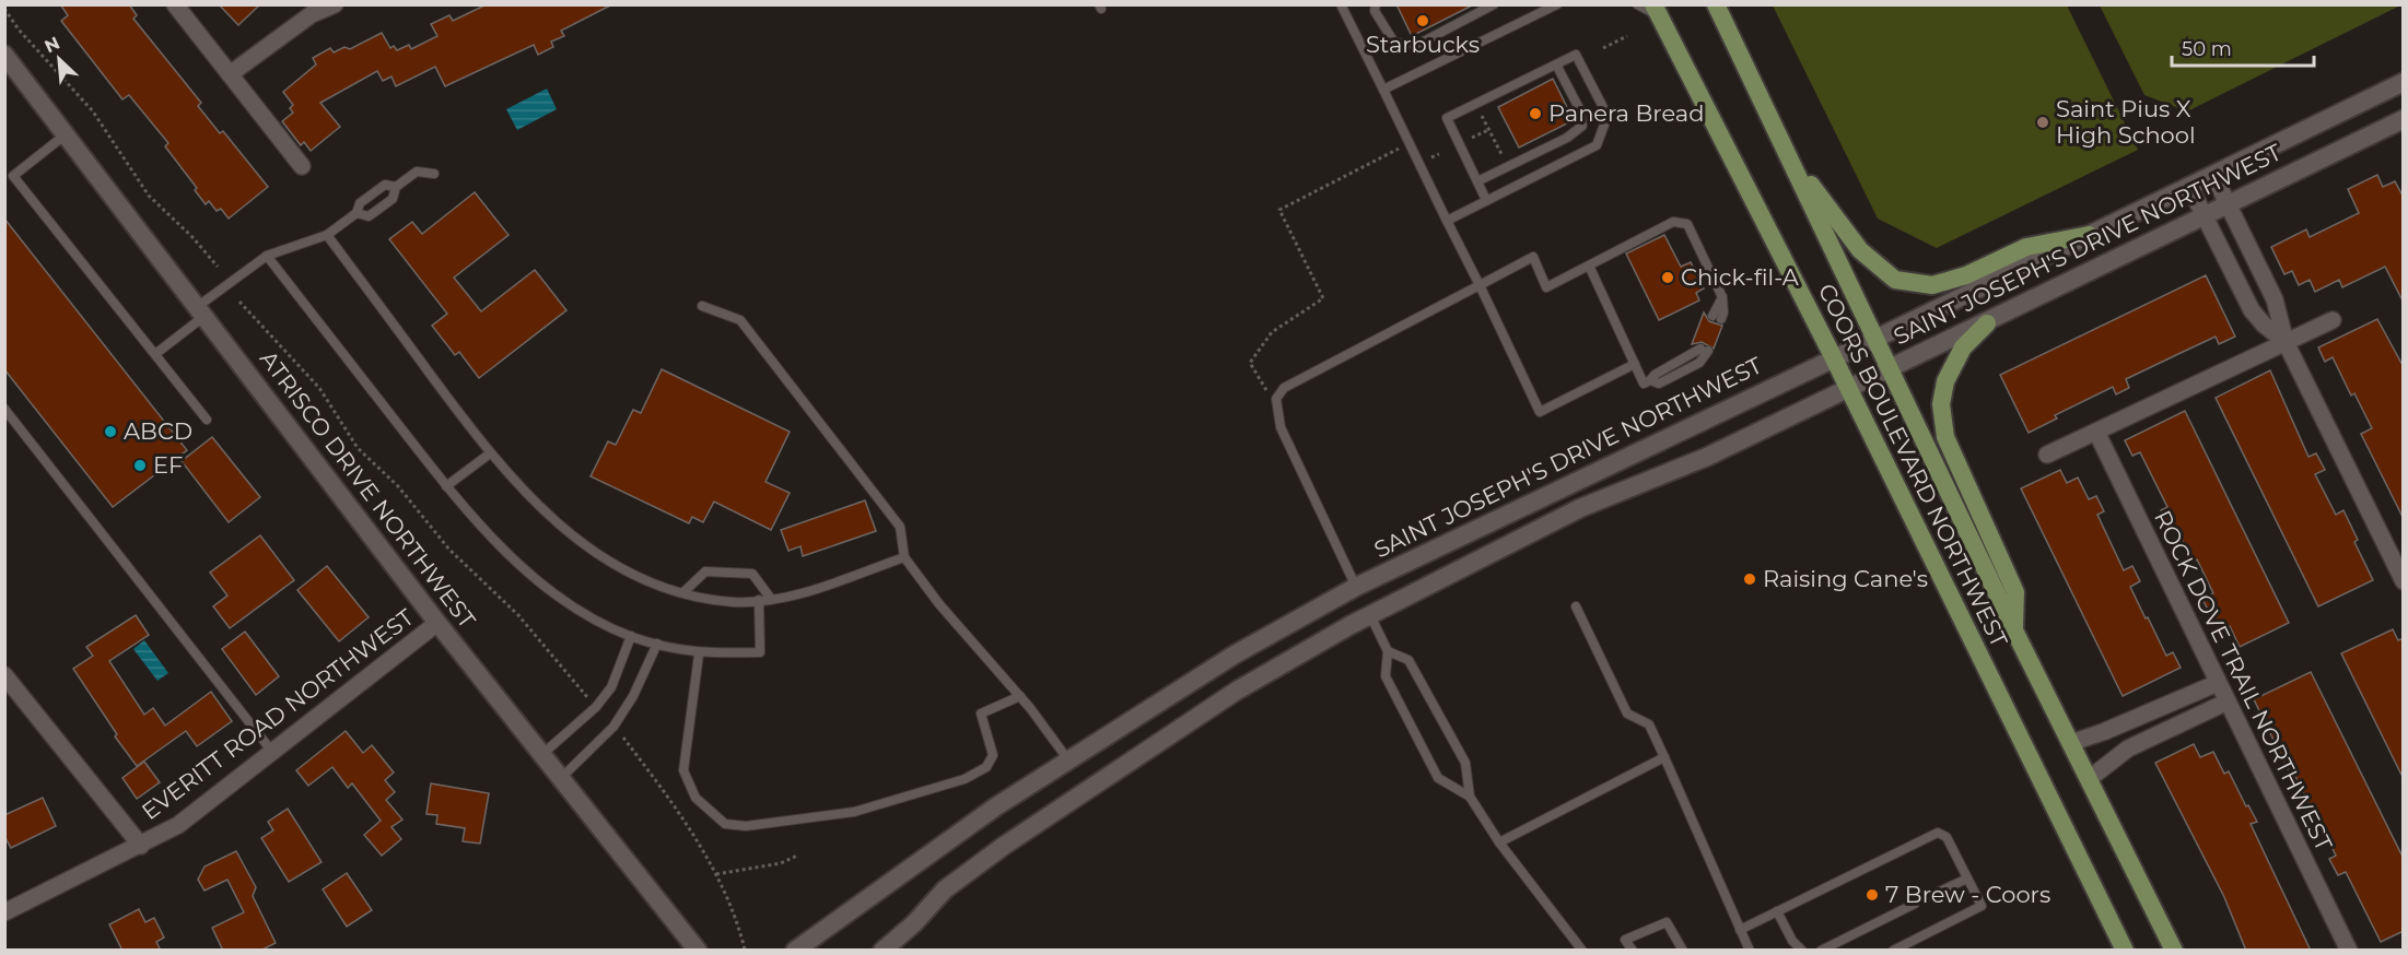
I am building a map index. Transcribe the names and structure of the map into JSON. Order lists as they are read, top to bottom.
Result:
{
  "streets": {
    "main road": ["COORS BOULEVARD NORTHWEST"],
    "street": [
      "SAINT JOSEPH'S DRIVE NORTHWEST",
      "ATRISCO DRIVE NORTHWEST",
      "ROCK DOVE TRAIL NORTHWEST",
      "EVERITT ROAD NORTHWEST"
    ]
  },
  "crossings": [
    ["SAINT JOSEPH'S DRIVE NORTHWEST", "COORS BOULEVARD NORTHWEST"],
    ["ATRISCO DRIVE NORTHWEST", "EVERITT ROAD NORTHWEST"]
  ],
  "places": [
    "Starbucks",
    "Panera Bread",
    "Saint Pius X High School",
    "Chick-fil-A",
    "ABCD",
    "EF",
    "Raising Cane's",
    "7 Brew - Coors"
  ],
  "scale_bar": "50 m",
  "north": "top left"
}
